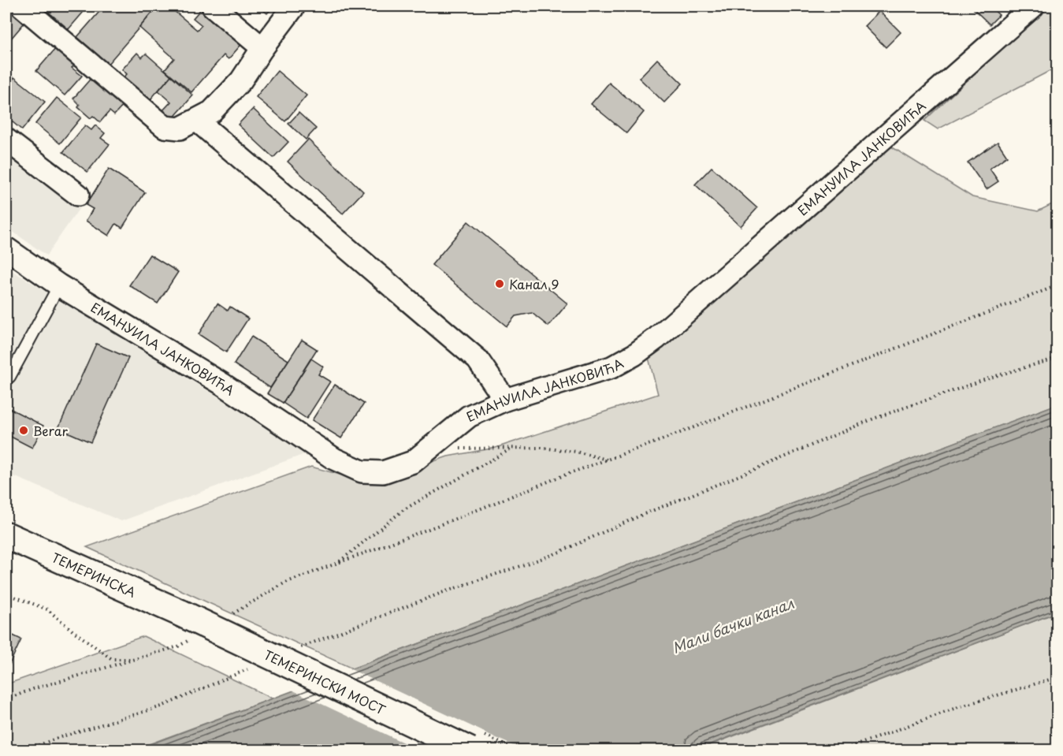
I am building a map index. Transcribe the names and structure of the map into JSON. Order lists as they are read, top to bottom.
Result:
{
  "streets": {
    "main road": ["ТЕМЕРИНСКА", "ТЕМЕРИНСКИ МОСТ"],
    "street": ["ЕМАНУИЛА ЈАНКОВИЋА"]
  },
  "crossings": [
    ["ТЕМЕРИНСКА", "ТЕМЕРИНСКИ МОСТ"]
  ],
  "water": ["Мали бачки канал"],
  "places": ["Канал 9", "Berar"]
}
